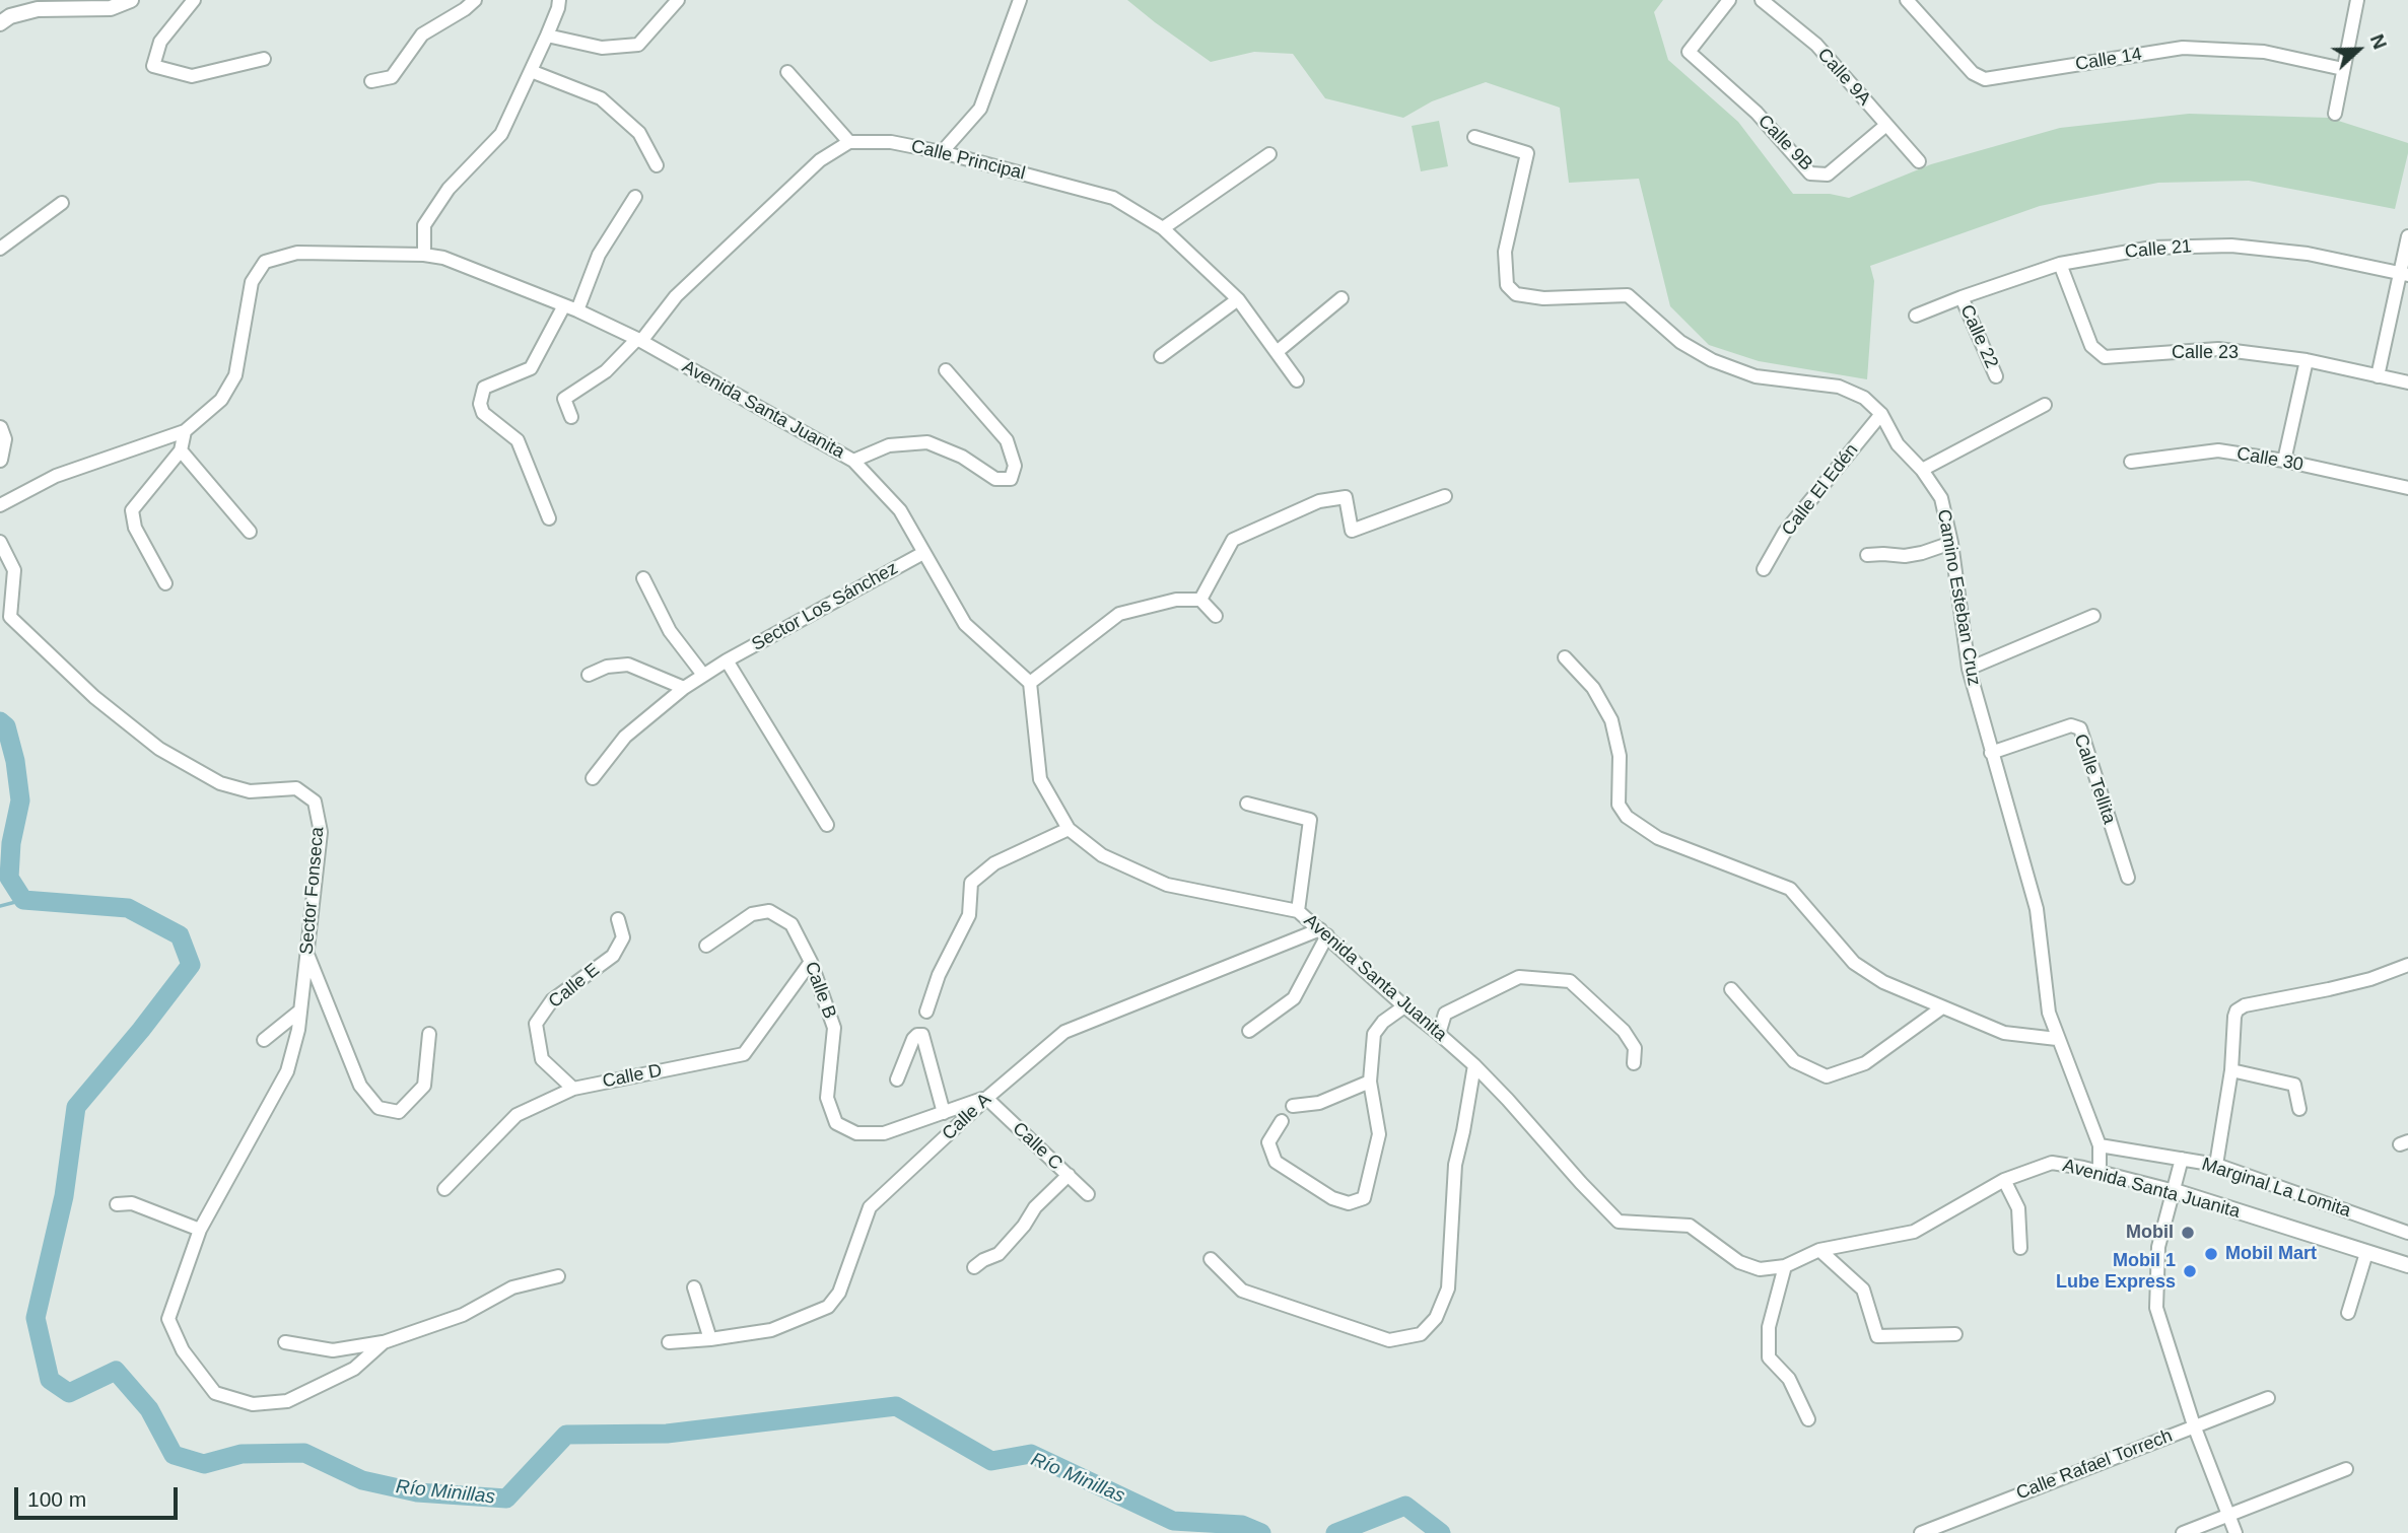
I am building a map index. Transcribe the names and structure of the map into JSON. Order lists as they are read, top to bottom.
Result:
{
  "streets": {
    "street": [
      "Calle 14",
      "Calle 9A",
      "Calle 9B",
      "Calle Principal",
      "Calle 21",
      "Calle 22",
      "Calle 23",
      "Avenida Santa Juanita",
      "Calle 30",
      "Calle El Edén",
      "Camino Esteban Cruz",
      "Sector Los Sánchez",
      "Calle Tellita",
      "Sector Fonseca",
      "Calle E",
      "Calle B",
      "Calle D",
      "Calle A",
      "Calle C",
      "Marginal La Lomita",
      "Calle Rafael Torrech"
    ]
  },
  "crossings": [
    ["Calle 9A", "Calle 9B"],
    ["Calle 21", "Calle 22"],
    ["Calle 21", "Calle 23"],
    ["Avenida Santa Juanita", "Camino Esteban Cruz"],
    ["Avenida Santa Juanita", "Sector Los Sánchez"],
    ["Avenida Santa Juanita", "Calle A"],
    ["Calle El Edén", "Camino Esteban Cruz"],
    ["Camino Esteban Cruz", "Calle Tellita"],
    ["Camino Esteban Cruz", "Marginal La Lomita"],
    ["Calle E", "Calle D"],
    ["Calle B", "Calle D"],
    ["Calle B", "Calle A"],
    ["Calle B", "Calle C"],
    ["Calle A", "Calle C"]
  ],
  "water": ["Río Minillas"],
  "places": ["Mobil", "Mobil Mart", "Mobil 1 Lube Express"],
  "scale_bar": "100 m",
  "north": "right"
}
